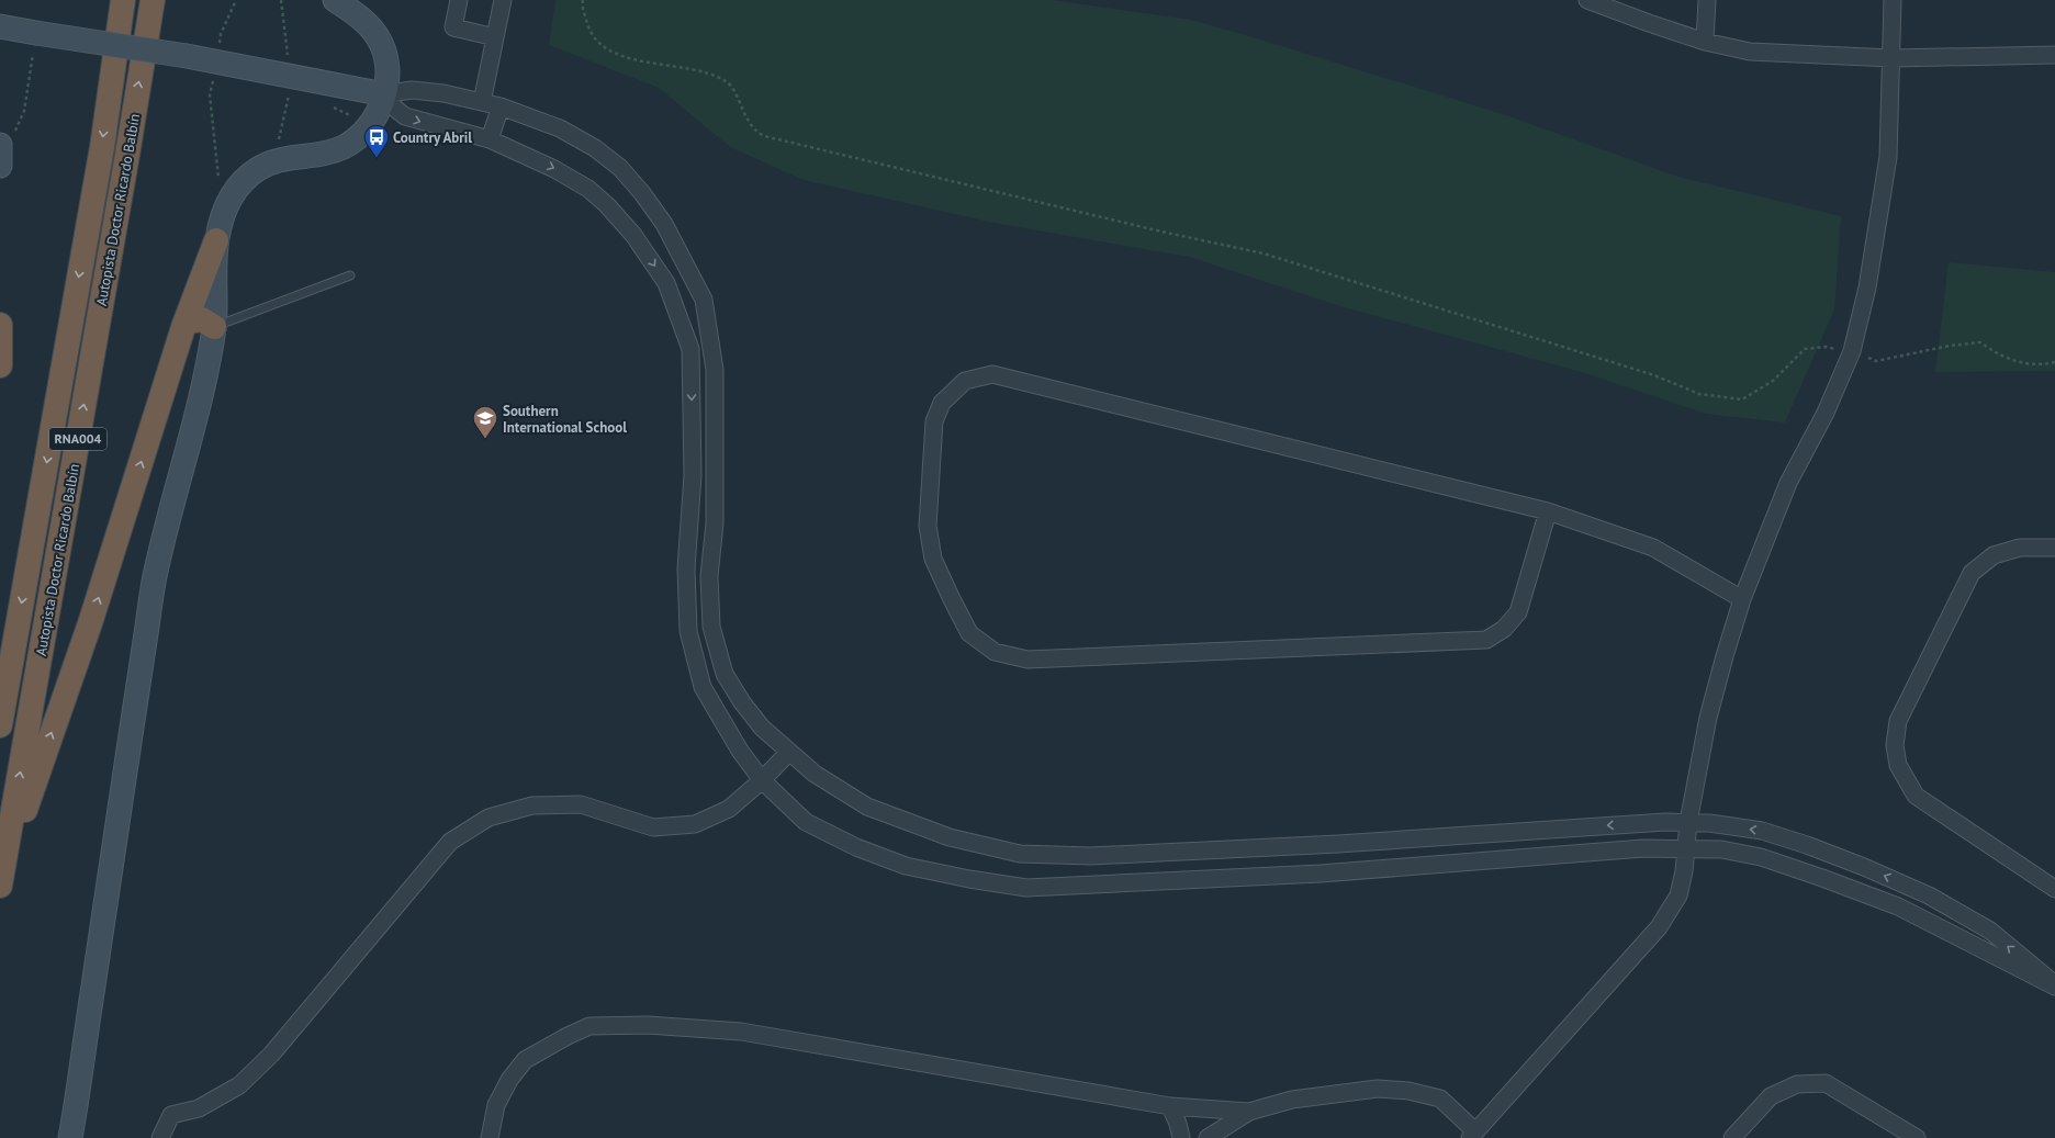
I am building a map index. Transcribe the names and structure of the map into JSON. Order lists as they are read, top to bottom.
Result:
{
  "streets": {
    "highway": ["Autopista Doctor Ricardo Balbín", "RNA004"]
  },
  "places": {
    "bus stop": ["Country Abril"],
    "school or university": ["Southern International School"]
  }
}
